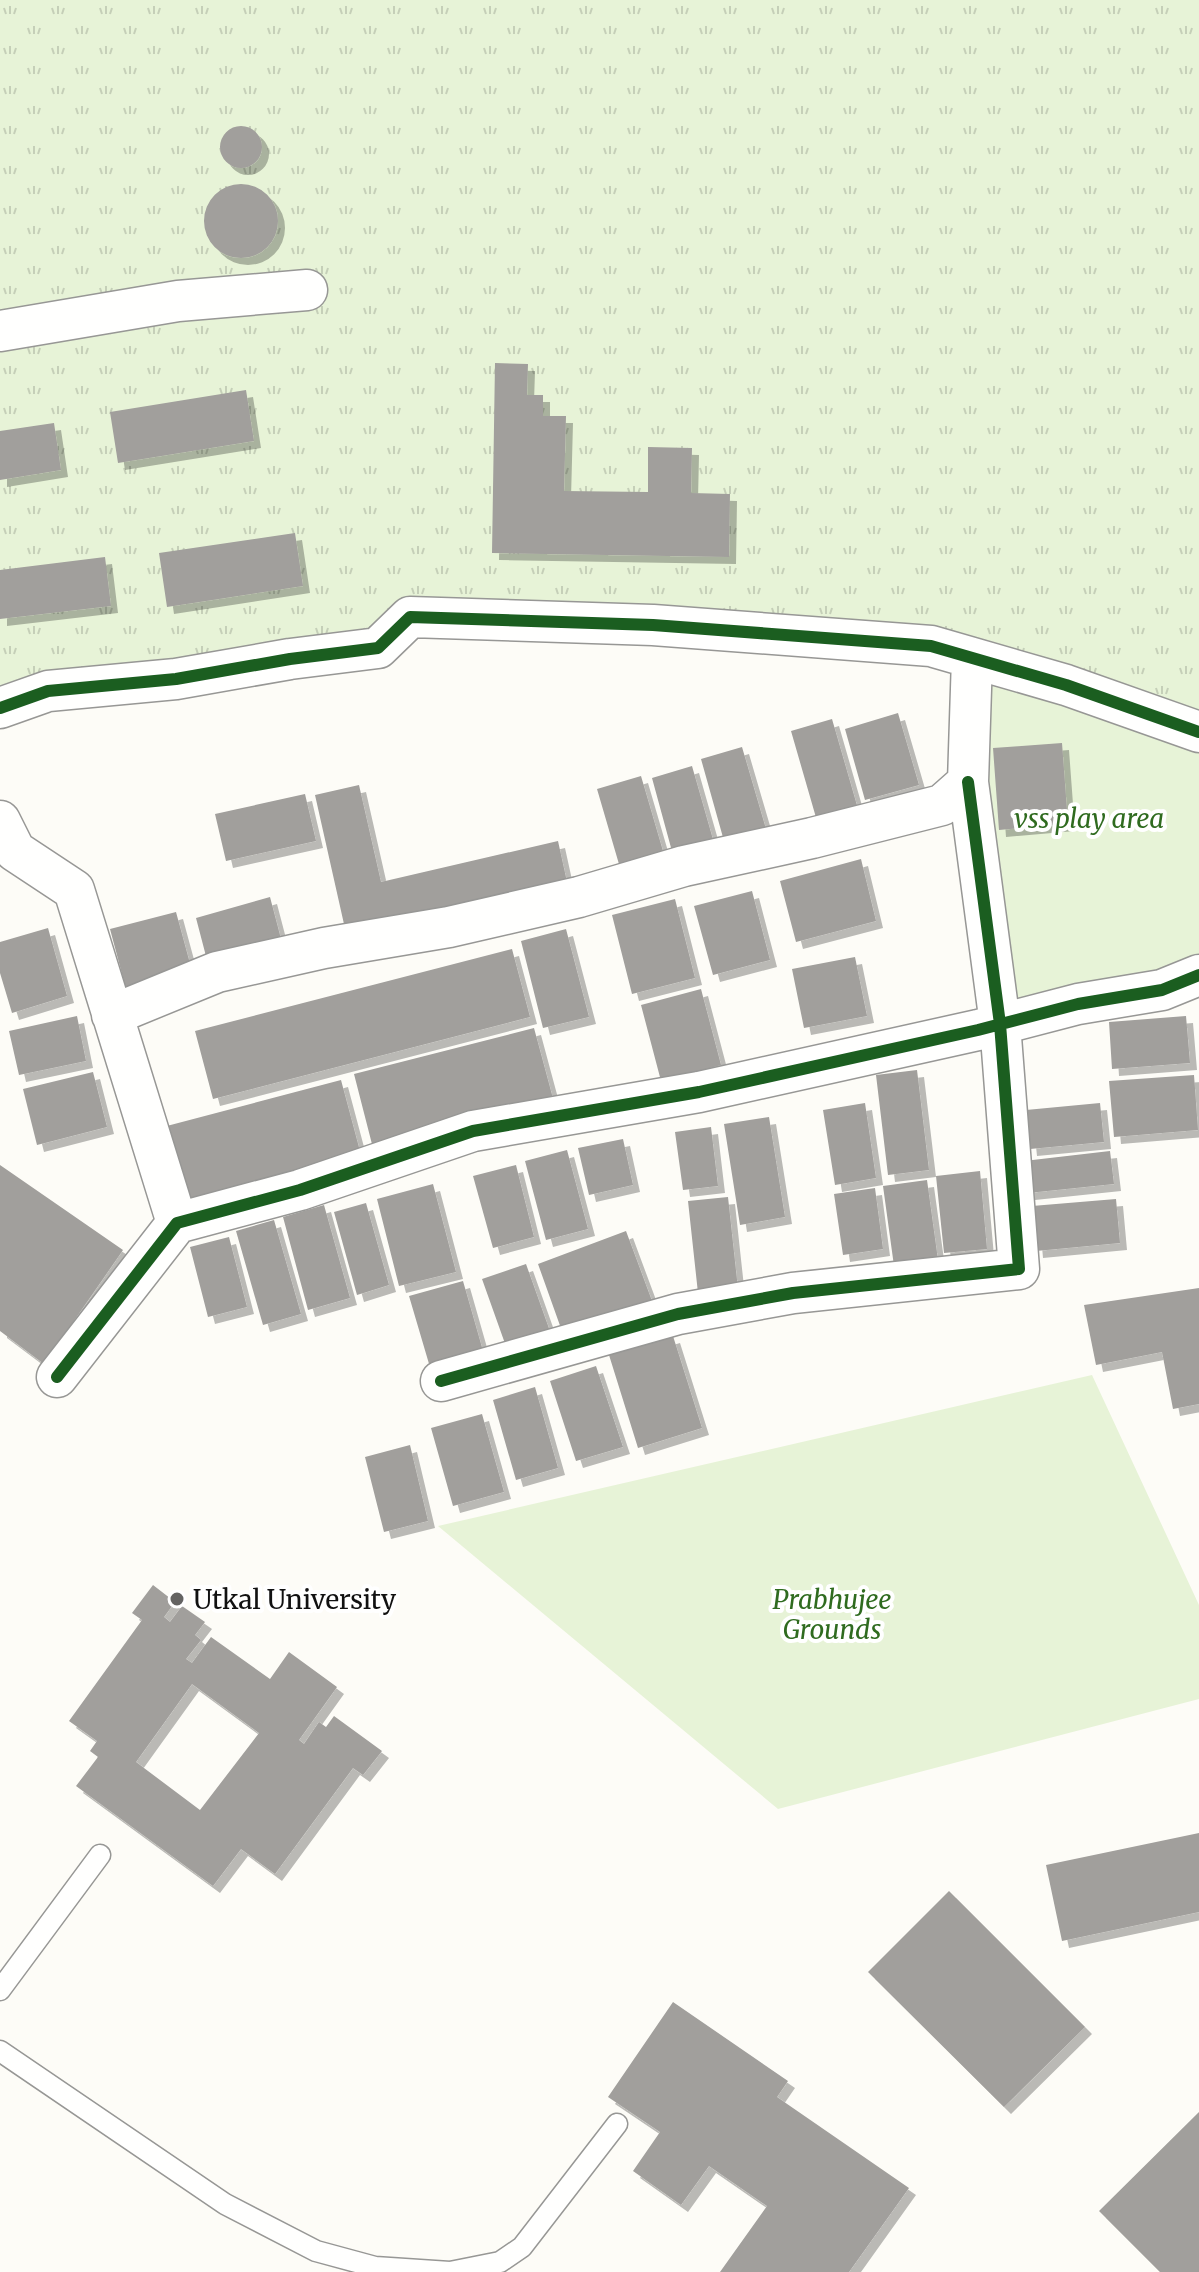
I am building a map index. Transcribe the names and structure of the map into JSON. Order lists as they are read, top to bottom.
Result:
{
  "parks": ["vss play area", "Prabhujee Grounds"],
  "places": ["Utkal University"]
}
